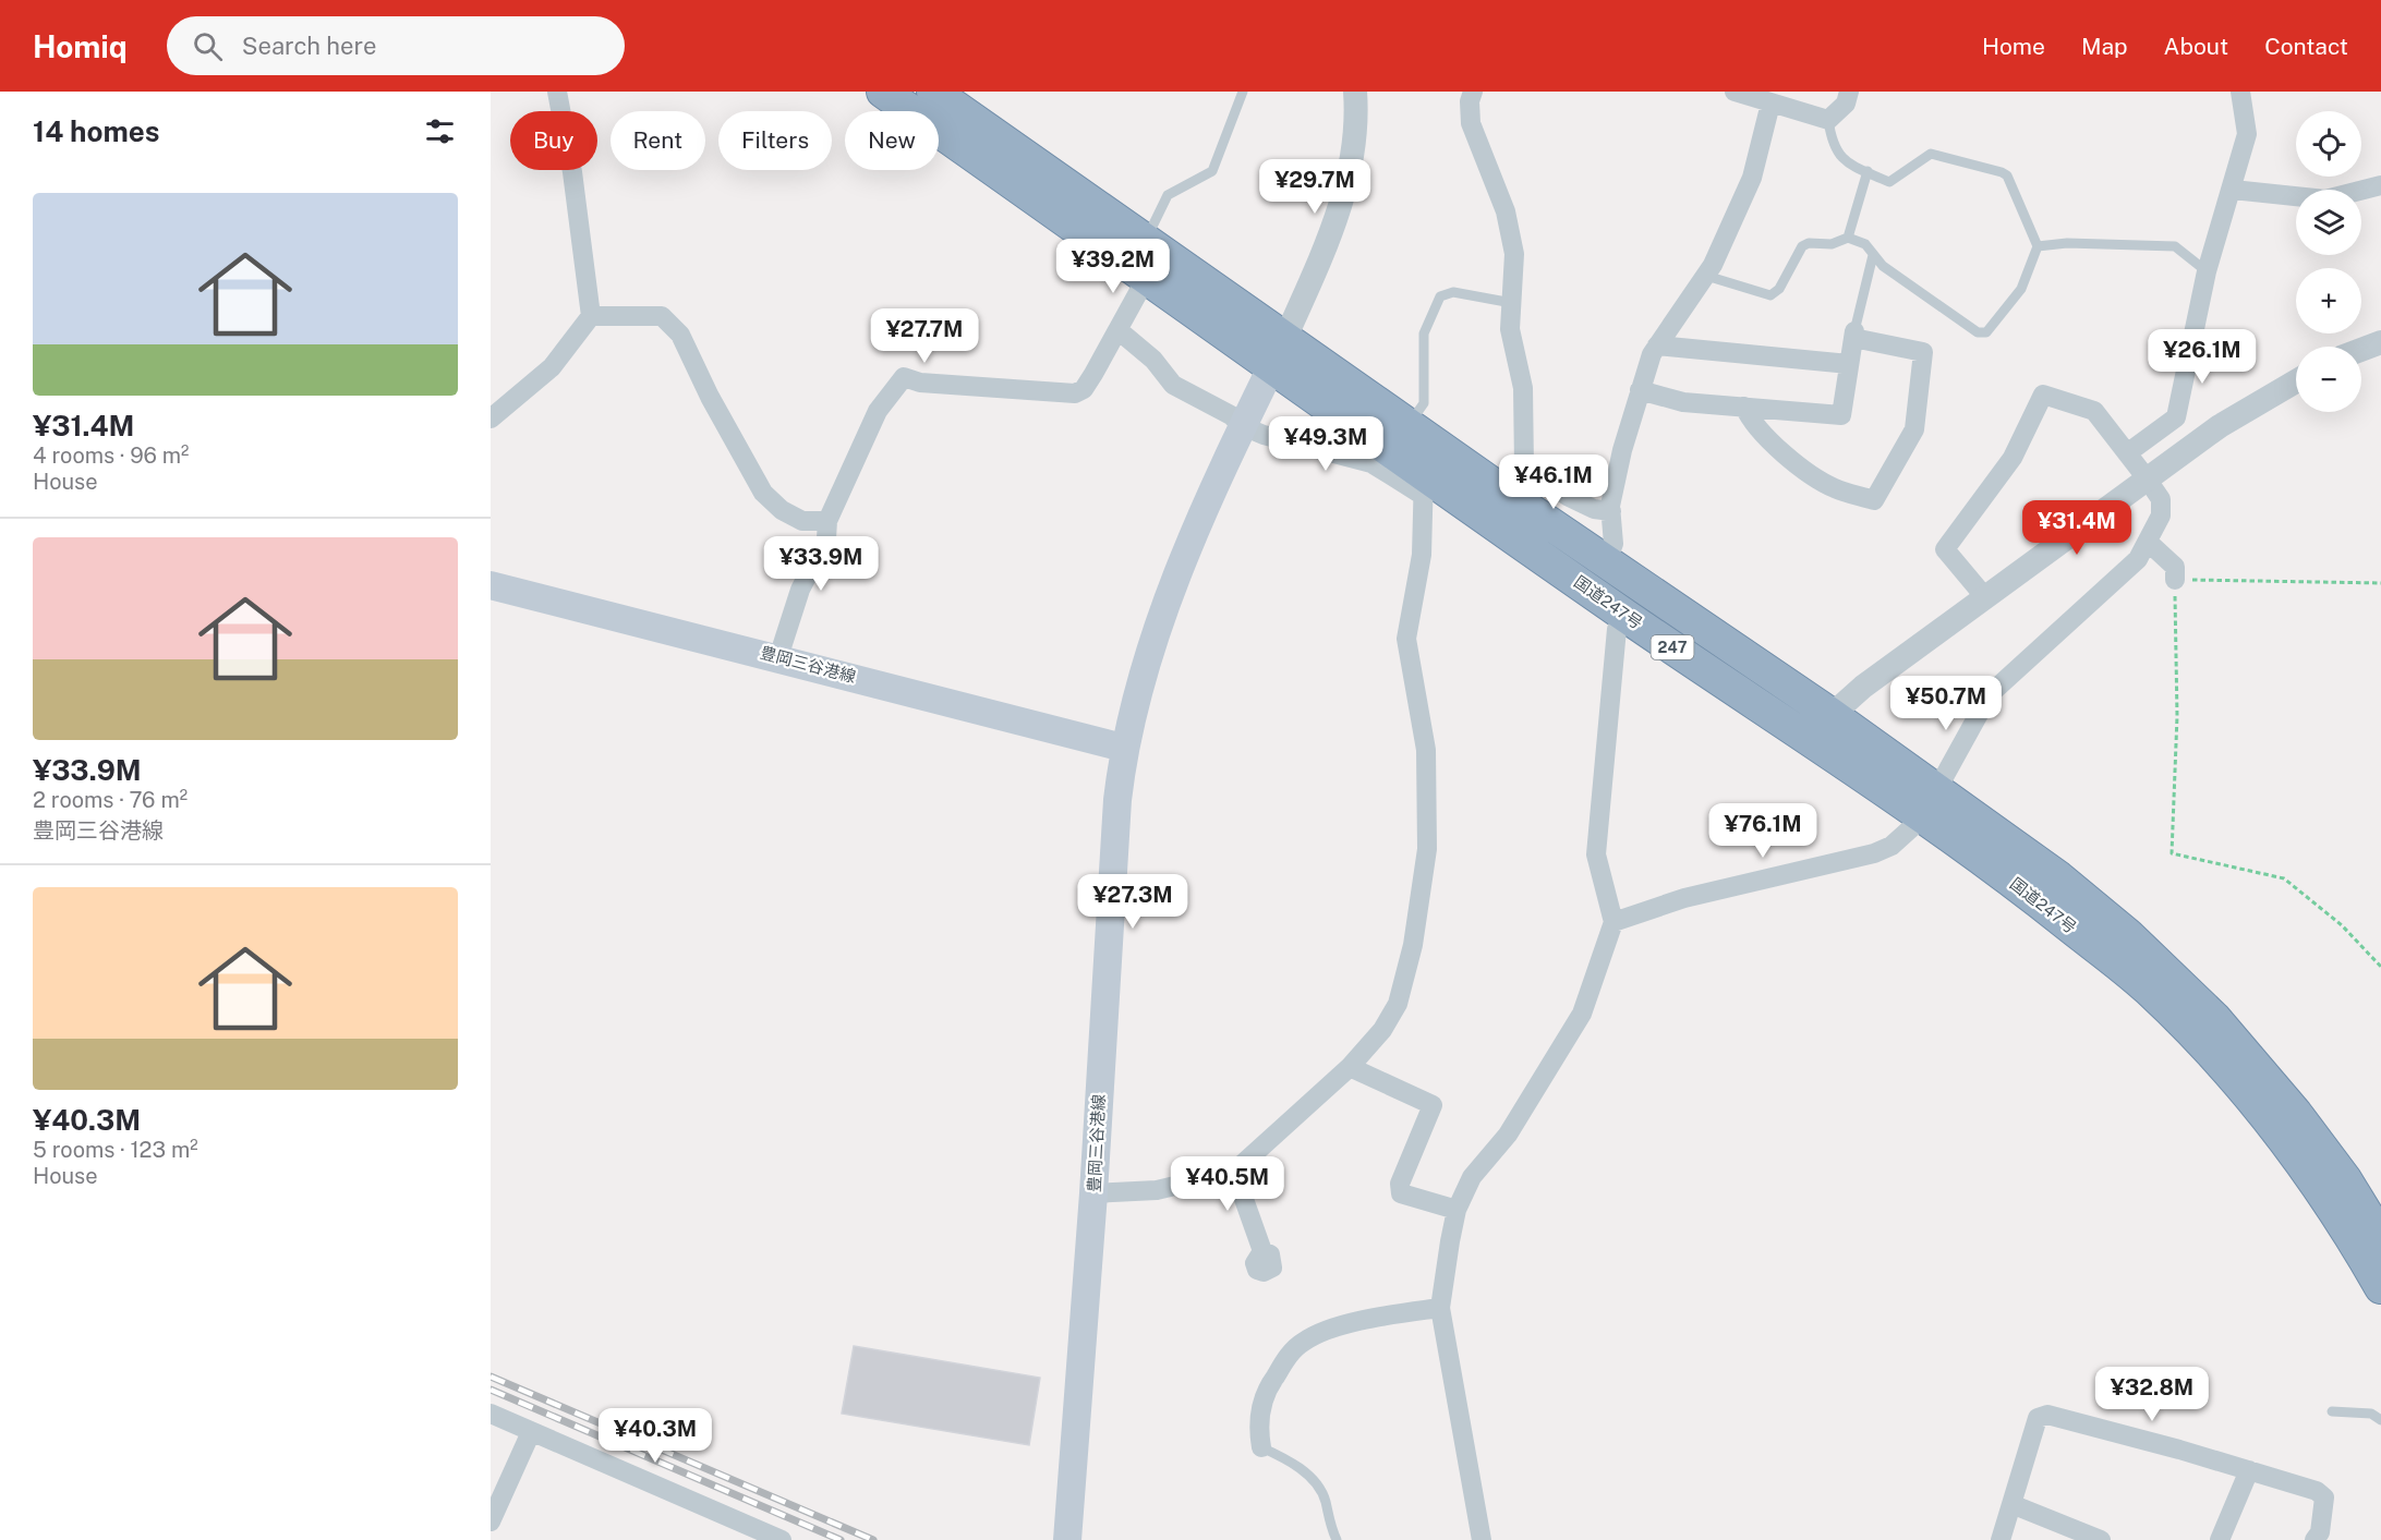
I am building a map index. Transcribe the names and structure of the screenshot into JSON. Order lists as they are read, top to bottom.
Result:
{
  "streets": {
    "highway": ["国道247号", "247"],
    "main road": ["豊岡三谷港線"]
  },
  "crossings": [
    ["国道247号", "豊岡三谷港線"]
  ],
  "page": {
    "header": "Homiq",
    "search": "Search here",
    "nav": [
      "Home",
      "Map",
      "About",
      "Contact"
    ],
    "heading": "14 homes",
    "map_buttons": ["+", "−"],
    "chip": [
      "Buy",
      "Rent",
      "Filters",
      "New"
    ],
    "price": [
      "¥29.7M",
      "¥39.2M",
      "¥27.7M",
      "¥26.1M",
      "¥49.3M",
      "¥46.1M",
      "¥31.4M",
      "¥33.9M",
      "¥50.7M",
      "¥76.1M",
      "¥27.3M",
      "¥40.5M",
      "¥32.8M",
      "¥40.3M"
    ],
    "list": [
      {
        "name": "¥31.4M",
        "note": "4 rooms · 96 m² · House"
      },
      {
        "name": "¥33.9M",
        "note": "2 rooms · 76 m² · 豊岡三谷港線"
      },
      {
        "name": "¥40.3M",
        "note": "5 rooms · 123 m² · House"
      }
    ]
  }
}
